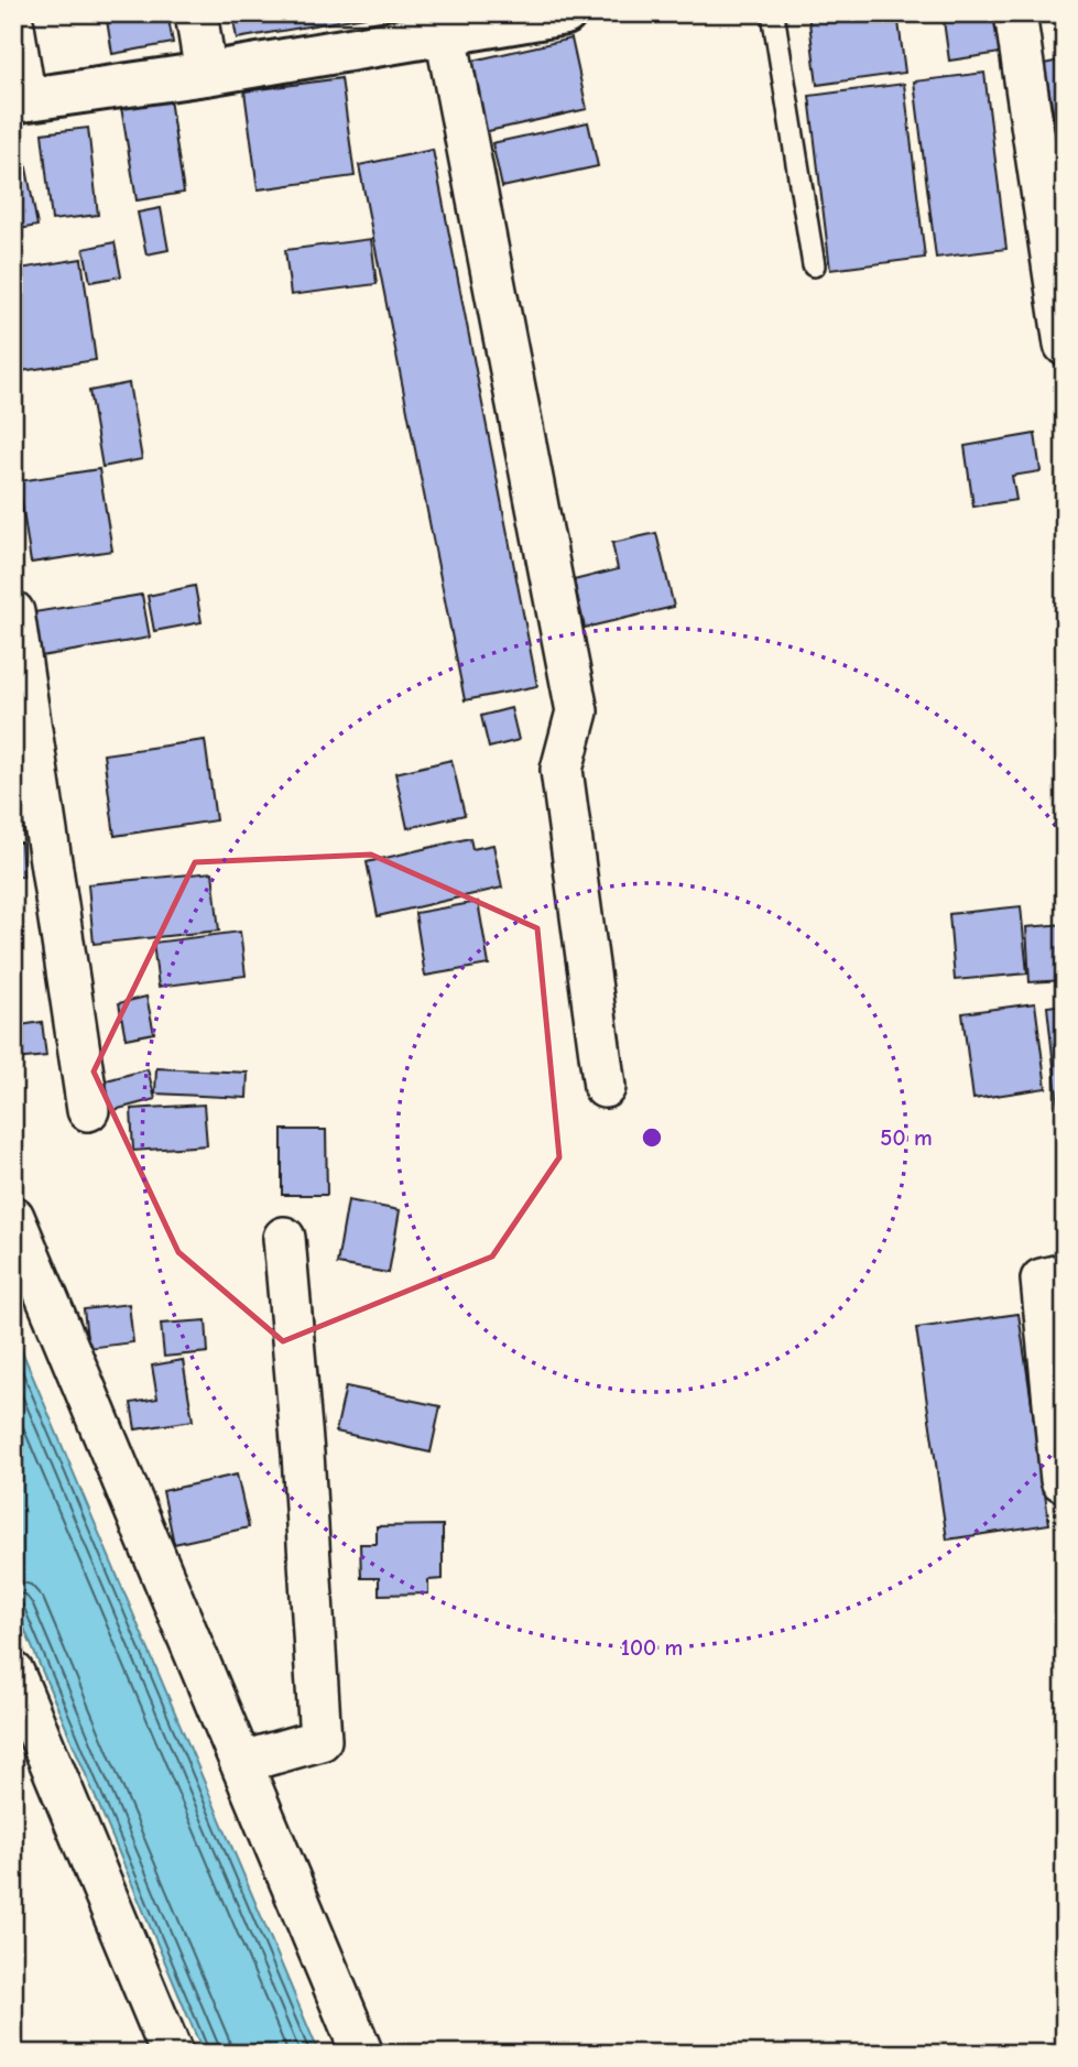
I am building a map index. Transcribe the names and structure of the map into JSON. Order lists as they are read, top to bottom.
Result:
{
  "rings": ["50 m", "100 m"]
}
